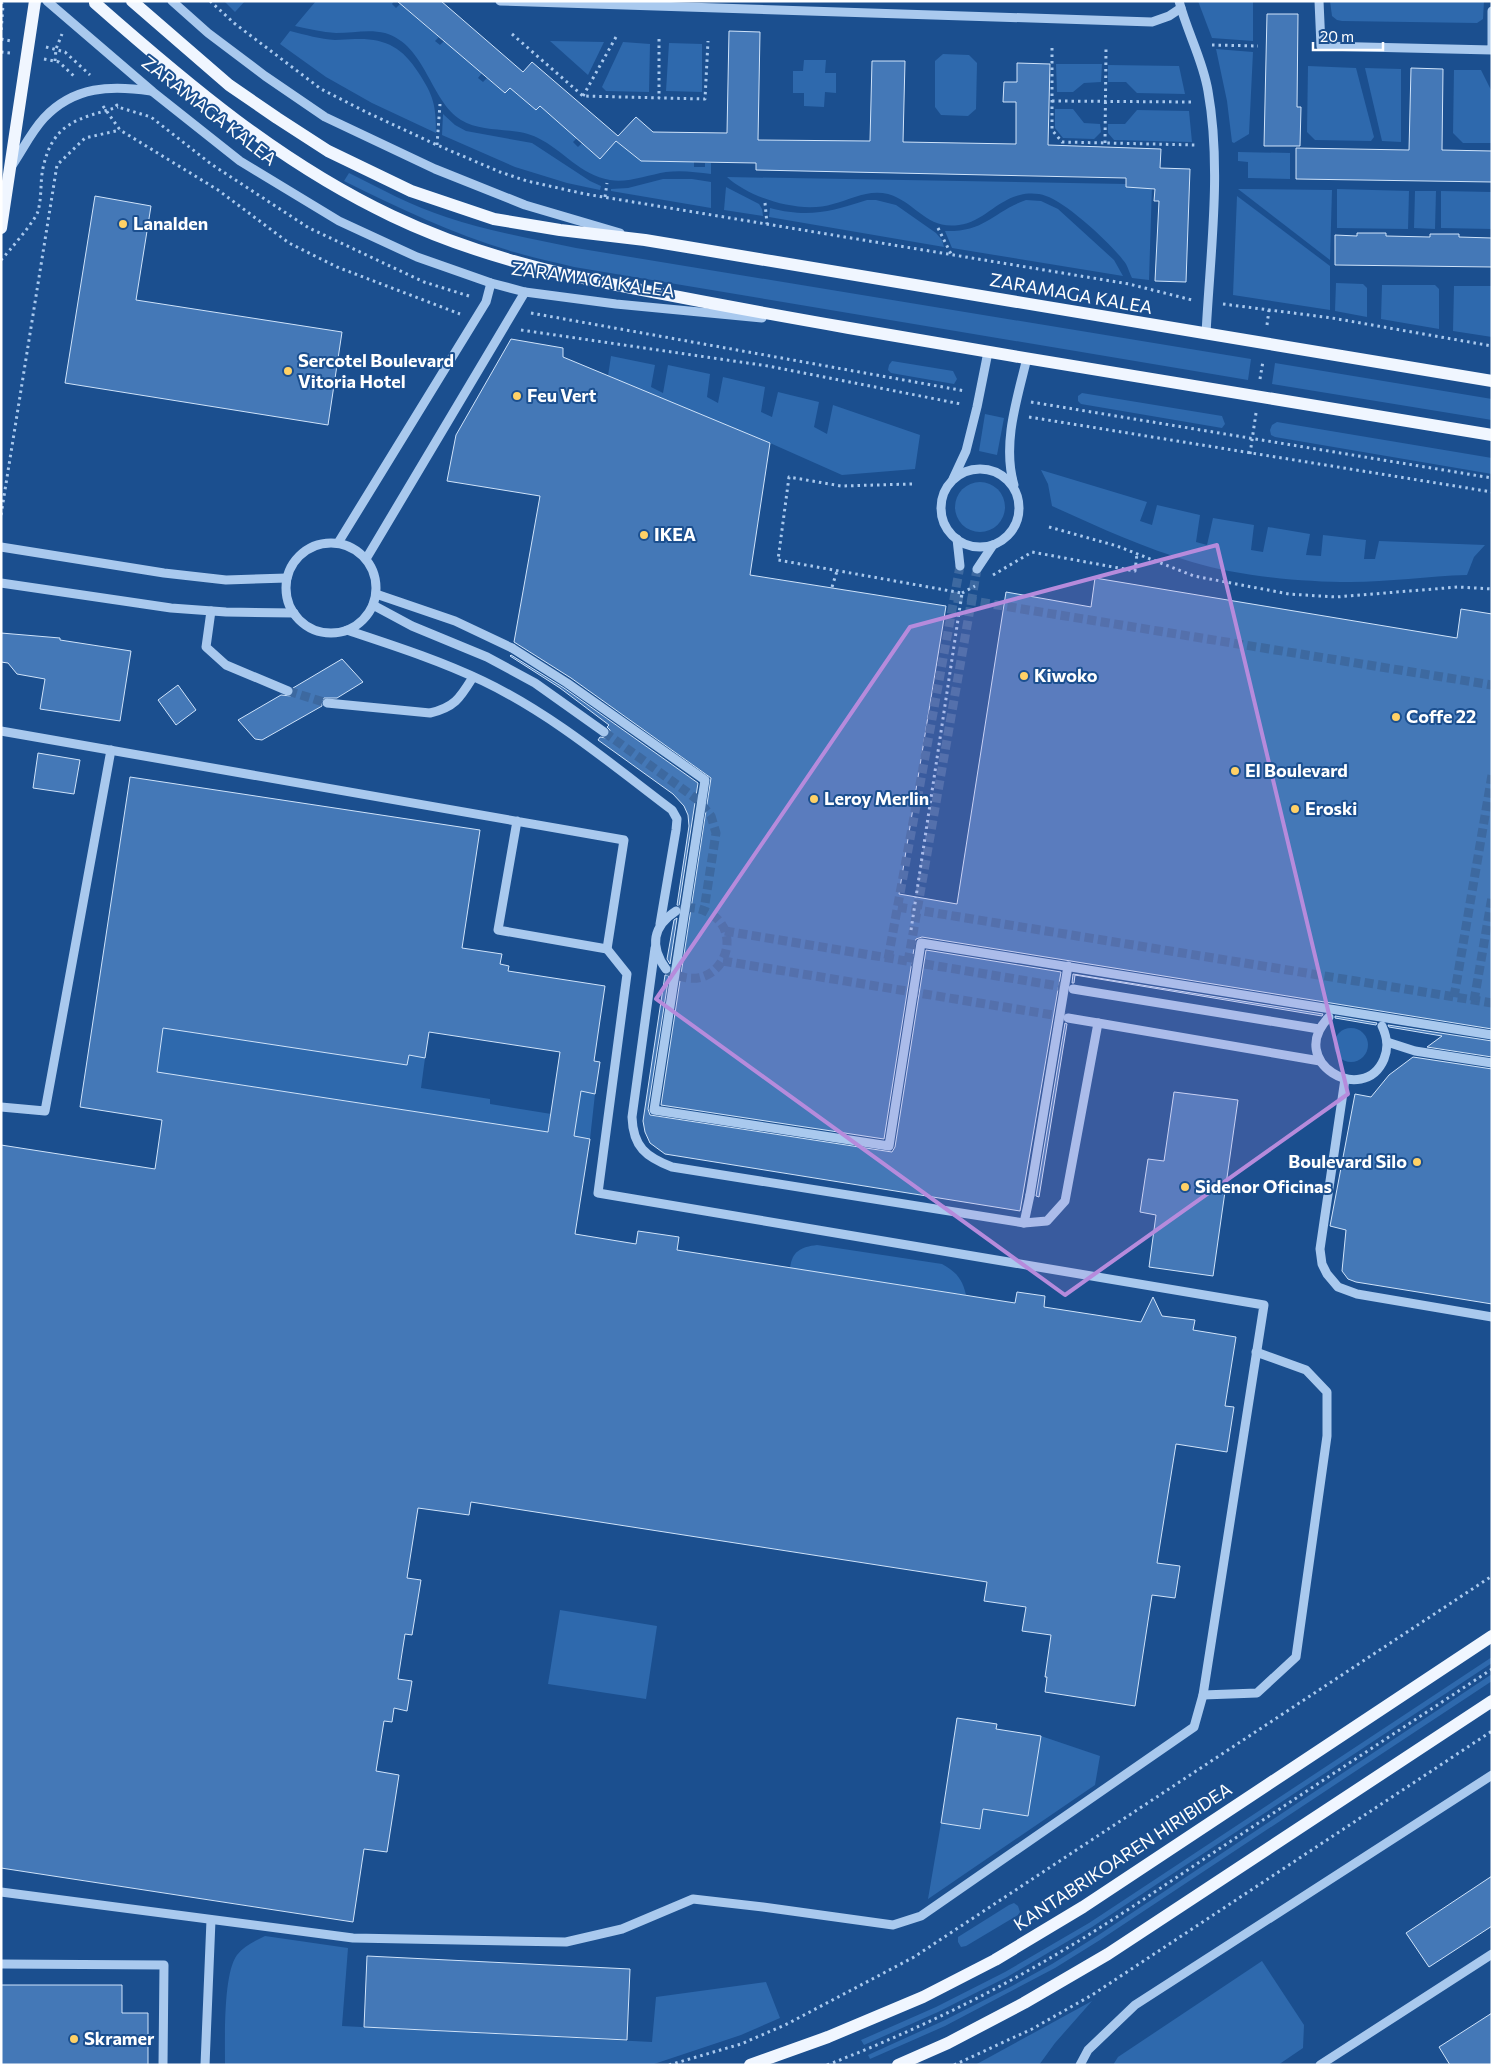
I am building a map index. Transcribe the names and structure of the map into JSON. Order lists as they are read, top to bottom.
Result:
{
  "streets": {
    "main road": ["ZARAMAGA KALEA", "KANTABRIKOAREN HIRIBIDEA"]
  },
  "places": [
    "Lanalden",
    "Sercotel Boulevard Vitoria Hotel",
    "Feu Vert",
    "IKEA",
    "Kiwoko",
    "Coffe 22",
    "El Boulevard",
    "Leroy Merlin",
    "Eroski",
    "Boulevard Silo",
    "Sidenor Oficinas",
    "Skramer"
  ],
  "scale_bar": "20 m"
}
